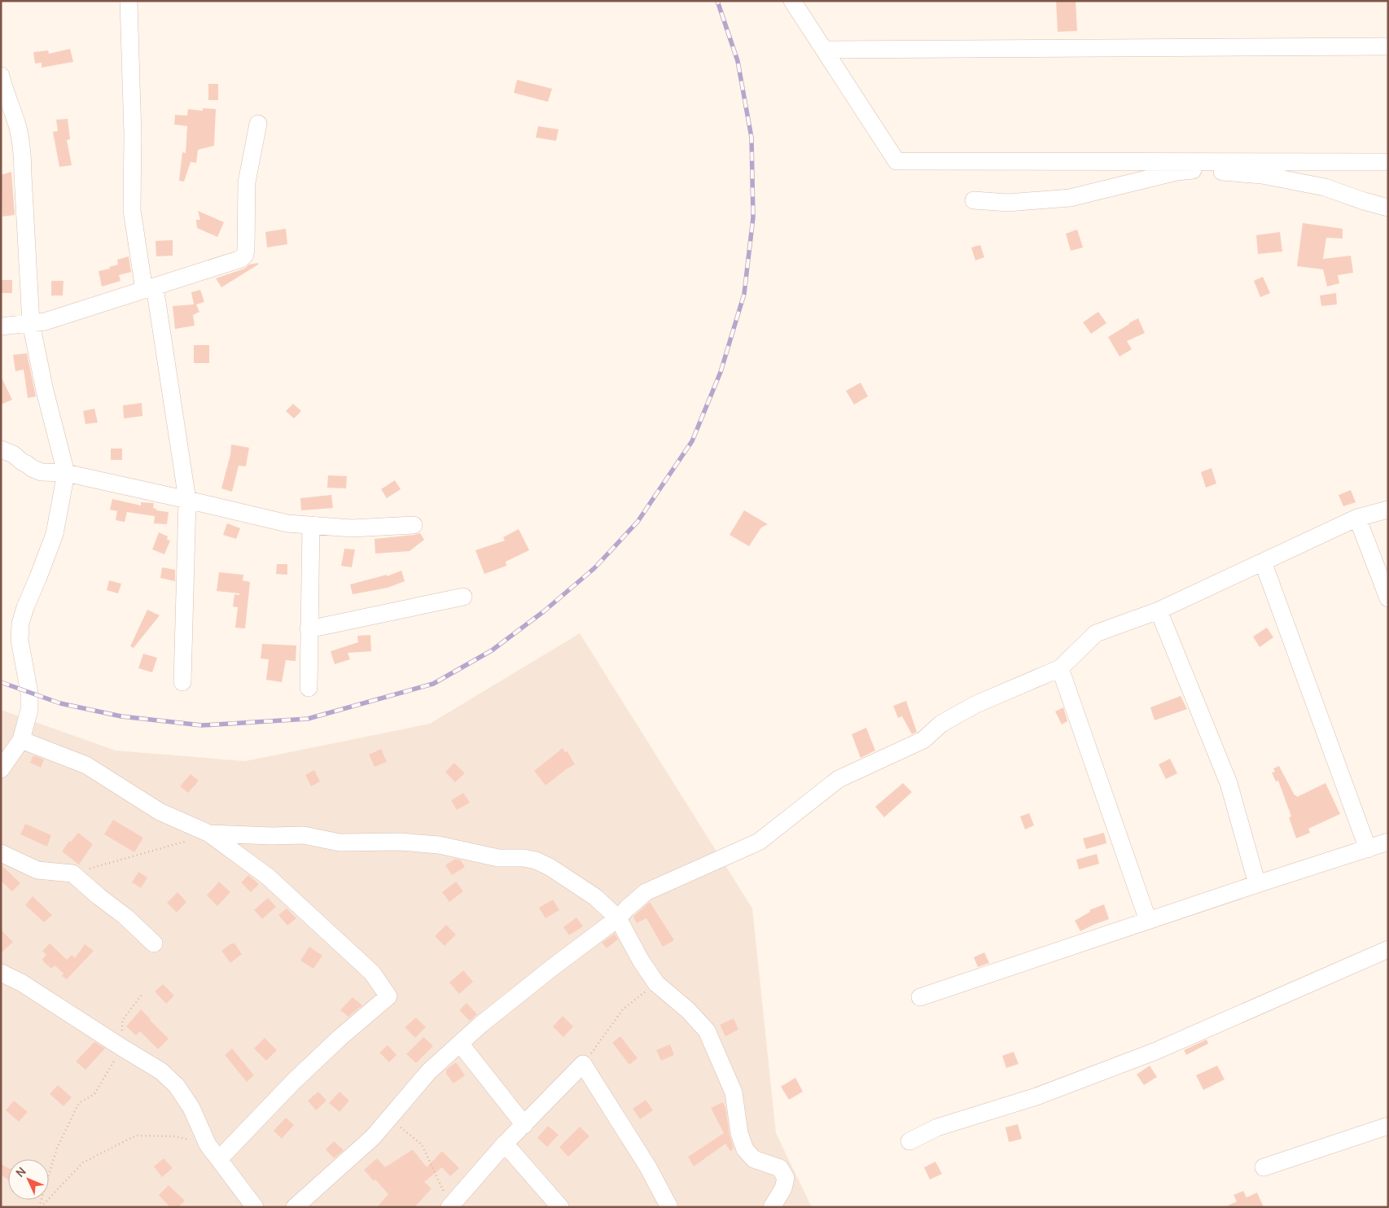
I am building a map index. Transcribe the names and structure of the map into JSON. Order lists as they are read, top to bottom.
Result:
{
  "north": "top left"
}
